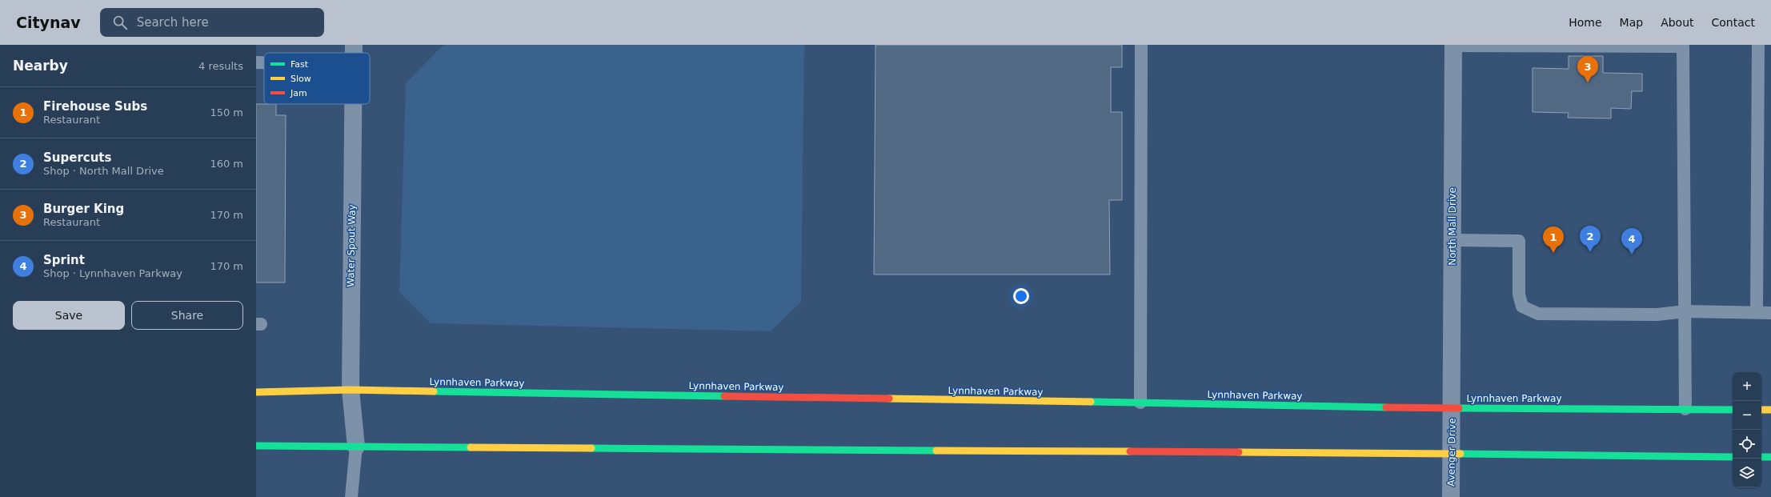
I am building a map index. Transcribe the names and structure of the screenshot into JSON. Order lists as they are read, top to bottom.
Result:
{
  "streets": {
    "main road": ["Lynnhaven Parkway"],
    "street": ["North Mall Drive", "Water Spout Way", "Avenger Drive"]
  },
  "crossings": [
    ["North Mall Drive", "Lynnhaven Parkway"],
    ["North Mall Drive", "Avenger Drive"],
    ["Water Spout Way", "Lynnhaven Parkway"],
    ["Lynnhaven Parkway", "Avenger Drive"]
  ],
  "legend": ["Fast", "Slow", "Jam"],
  "page": {
    "header": "Citynav",
    "search": "Search here",
    "nav": [
      "Home",
      "Map",
      "About",
      "Contact"
    ],
    "heading": ["Nearby", "4 results"],
    "pins": [
      "3",
      "2",
      "1",
      "4"
    ],
    "list": [
      {
        "mark": "1",
        "name": "Firehouse Subs",
        "note": "Restaurant",
        "value": "150 m"
      },
      {
        "mark": "2",
        "name": "Supercuts",
        "note": "Shop · North Mall Drive",
        "value": "160 m"
      },
      {
        "mark": "3",
        "name": "Burger King",
        "note": "Restaurant",
        "value": "170 m"
      },
      {
        "mark": "4",
        "name": "Sprint",
        "note": "Shop · Lynnhaven Parkway",
        "value": "170 m"
      }
    ],
    "buttons": ["Save", "Share"],
    "map_buttons": ["+", "−"]
  }
}
